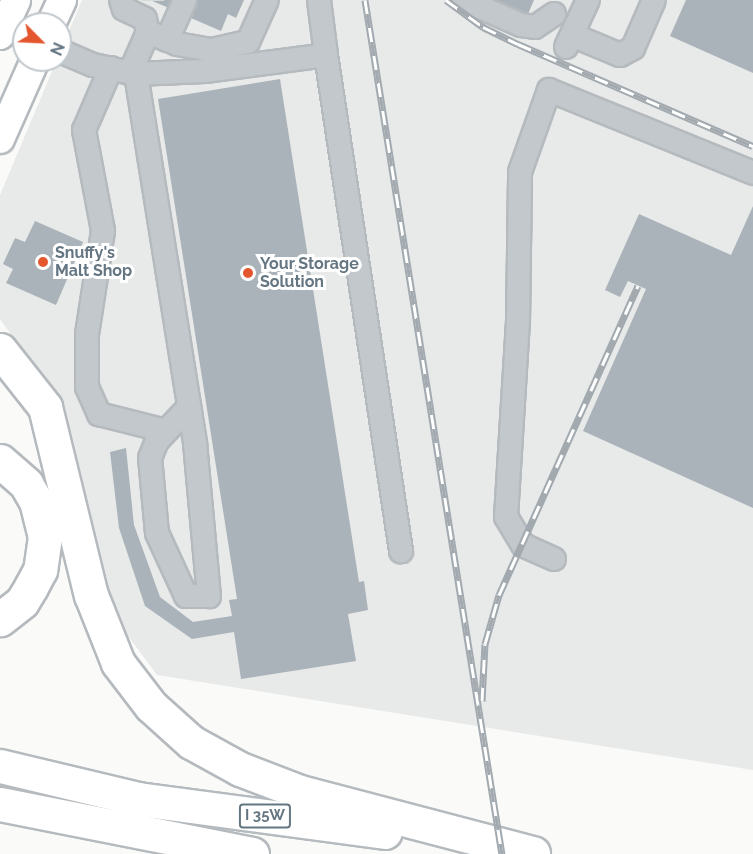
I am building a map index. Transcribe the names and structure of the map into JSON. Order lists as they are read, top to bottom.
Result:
{
  "streets": {
    "highway": ["I 35W"]
  },
  "places": ["Snuffy's Malt Shop", "Your Storage Solution"],
  "north": "bottom right"
}
